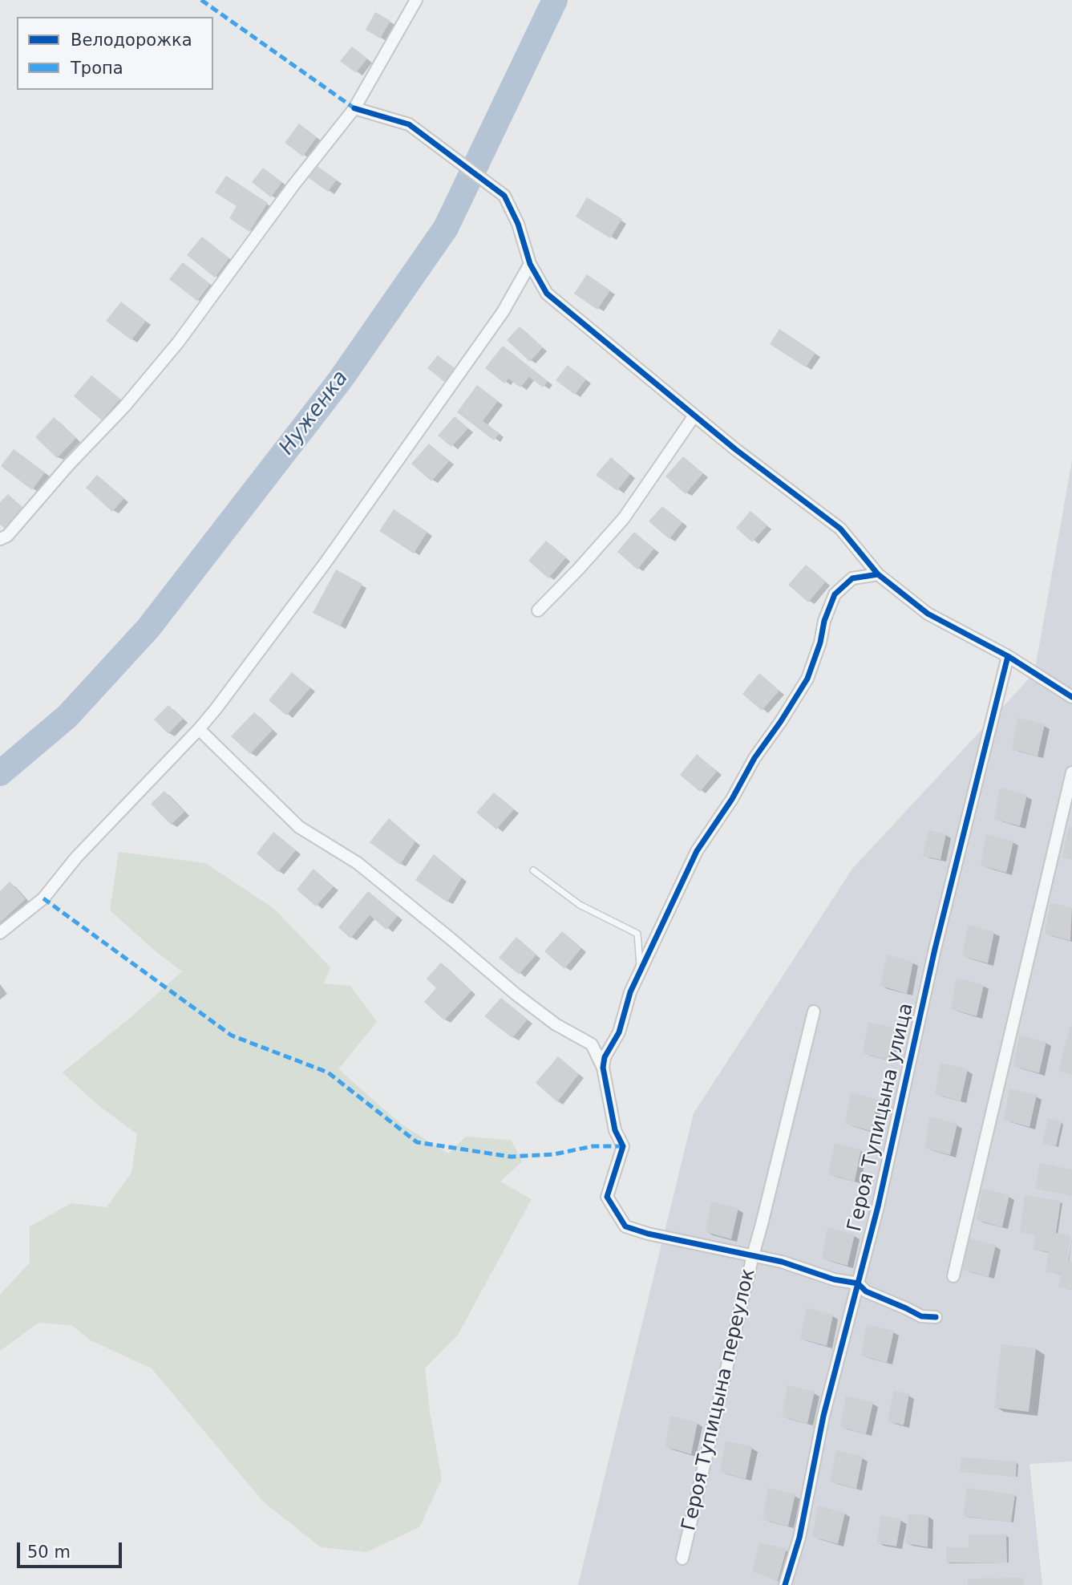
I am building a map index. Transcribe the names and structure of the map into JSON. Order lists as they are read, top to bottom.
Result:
{
  "streets": {
    "street": ["Героя Тупицына улица", "Героя Тупицына переулок"]
  },
  "water": ["Нуженка"],
  "legend": ["Велодорожка", "Тропа"],
  "scale_bar": "50 m"
}
